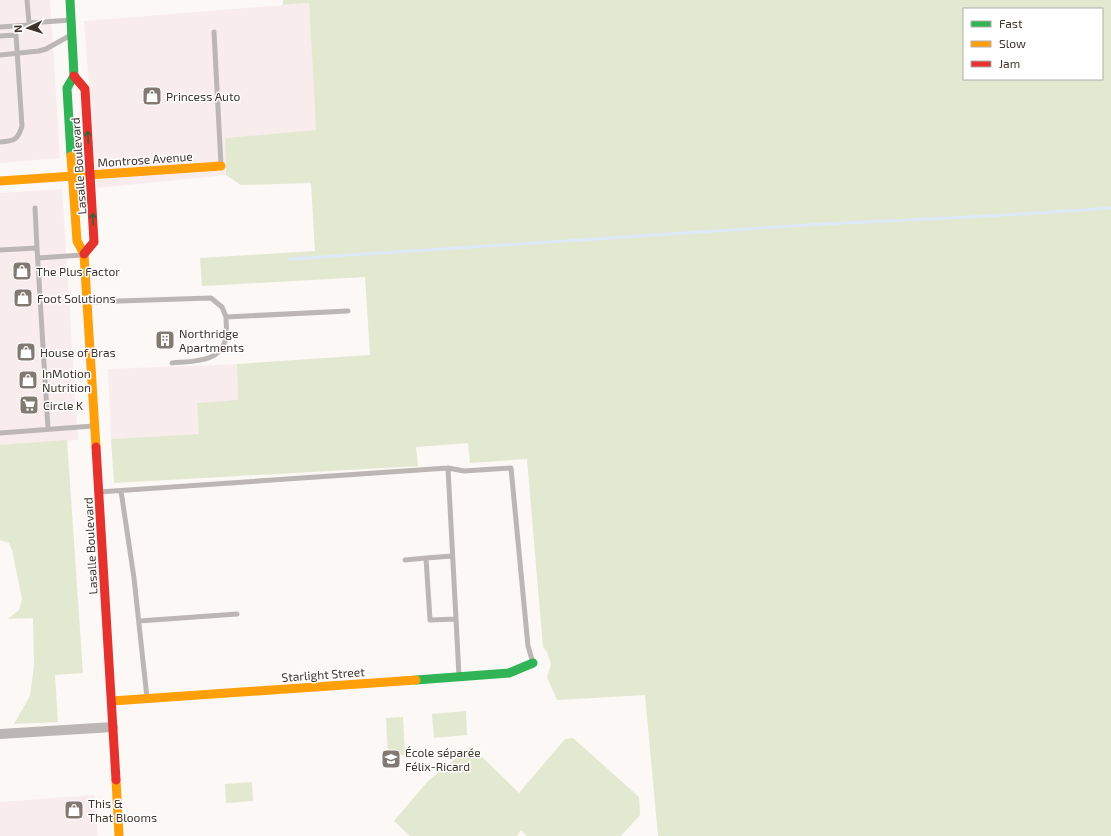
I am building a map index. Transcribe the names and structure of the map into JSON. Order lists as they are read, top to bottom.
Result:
{
  "streets": {
    "main road": ["Montrose Avenue", "Lasalle Boulevard", "Starlight Street"]
  },
  "crossings": [
    ["Montrose Avenue", "Lasalle Boulevard"],
    ["Lasalle Boulevard", "Starlight Street"]
  ],
  "places": {
    "shop": [
      "Princess Auto",
      "The Plus Factor",
      "Foot Solutions",
      "House of Bras",
      "InMotion Nutrition",
      "This & That Blooms"
    ],
    "building": ["Northridge Apartments"],
    "supermarket": ["Circle K"],
    "school or university": ["École séparée Félix-Ricard"]
  },
  "legend": ["Fast", "Slow", "Jam"],
  "north": "left"
}
